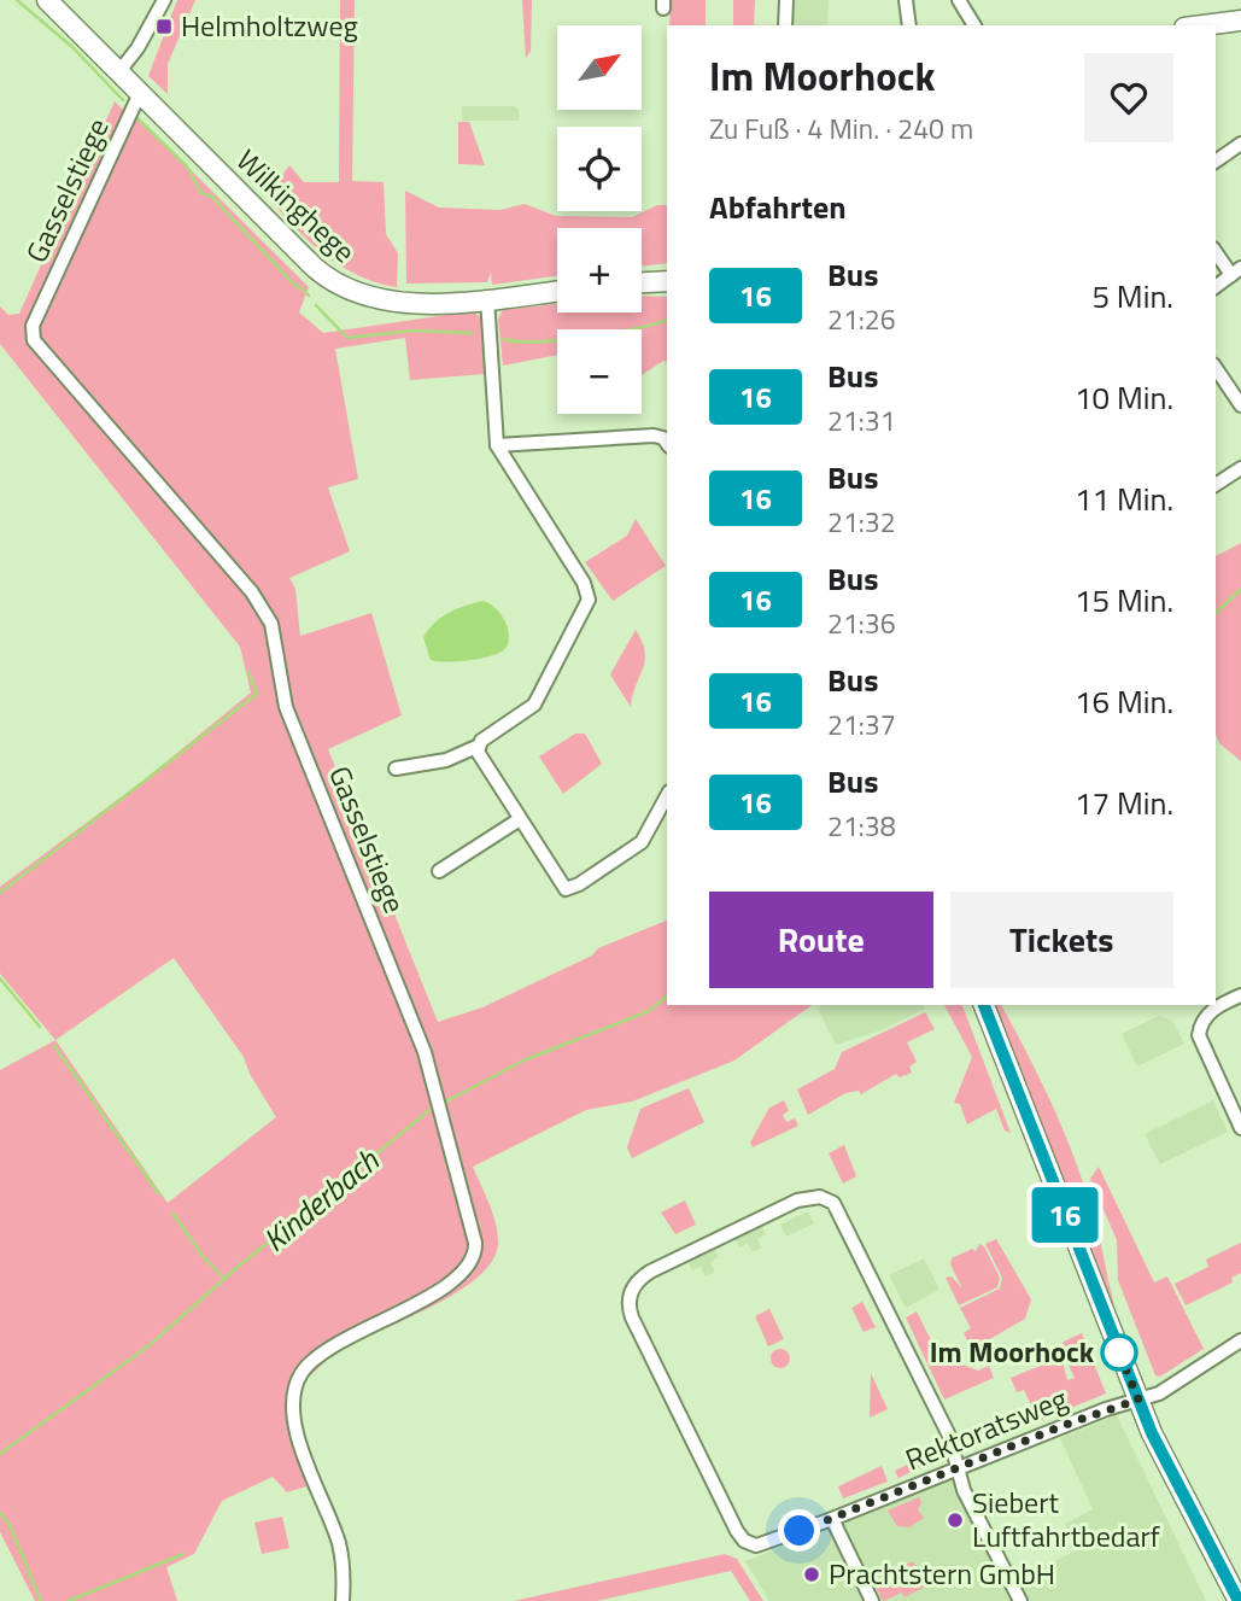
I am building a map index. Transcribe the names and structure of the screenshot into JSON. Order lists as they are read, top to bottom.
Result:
{
  "streets": {
    "street": ["Gasselstiege", "Wilkinghege", "Rektoratsweg"]
  },
  "crossings": [
    ["Gasselstiege", "Wilkinghege"]
  ],
  "water": ["Kinderbach"],
  "places": {
    "transit": ["Helmholtzweg"],
    "other": ["Im Moorhock", "Siebert Luftfahrtbedarf", "Prachtstern GmbH"]
  },
  "lines": ["bus line 16"],
  "north": "top right",
  "page": {
    "on_map": "16",
    "map_buttons": ["+", "−"],
    "heading": [
      ["Im Moorhock", "Zu Fuß · 4 Min. · 240 m"],
      "Abfahrten"
    ],
    "list": [
      {
        "mark": "16",
        "name": "Bus",
        "note": "21:26",
        "value": "5 Min."
      },
      {
        "mark": "16",
        "name": "Bus",
        "note": "21:31",
        "value": "10 Min."
      },
      {
        "mark": "16",
        "name": "Bus",
        "note": "21:32",
        "value": "11 Min."
      },
      {
        "mark": "16",
        "name": "Bus",
        "note": "21:36",
        "value": "15 Min."
      },
      {
        "mark": "16",
        "name": "Bus",
        "note": "21:37",
        "value": "16 Min."
      },
      {
        "mark": "16",
        "name": "Bus",
        "note": "21:38",
        "value": "17 Min."
      }
    ],
    "buttons": ["Route", "Tickets"]
  }
}
